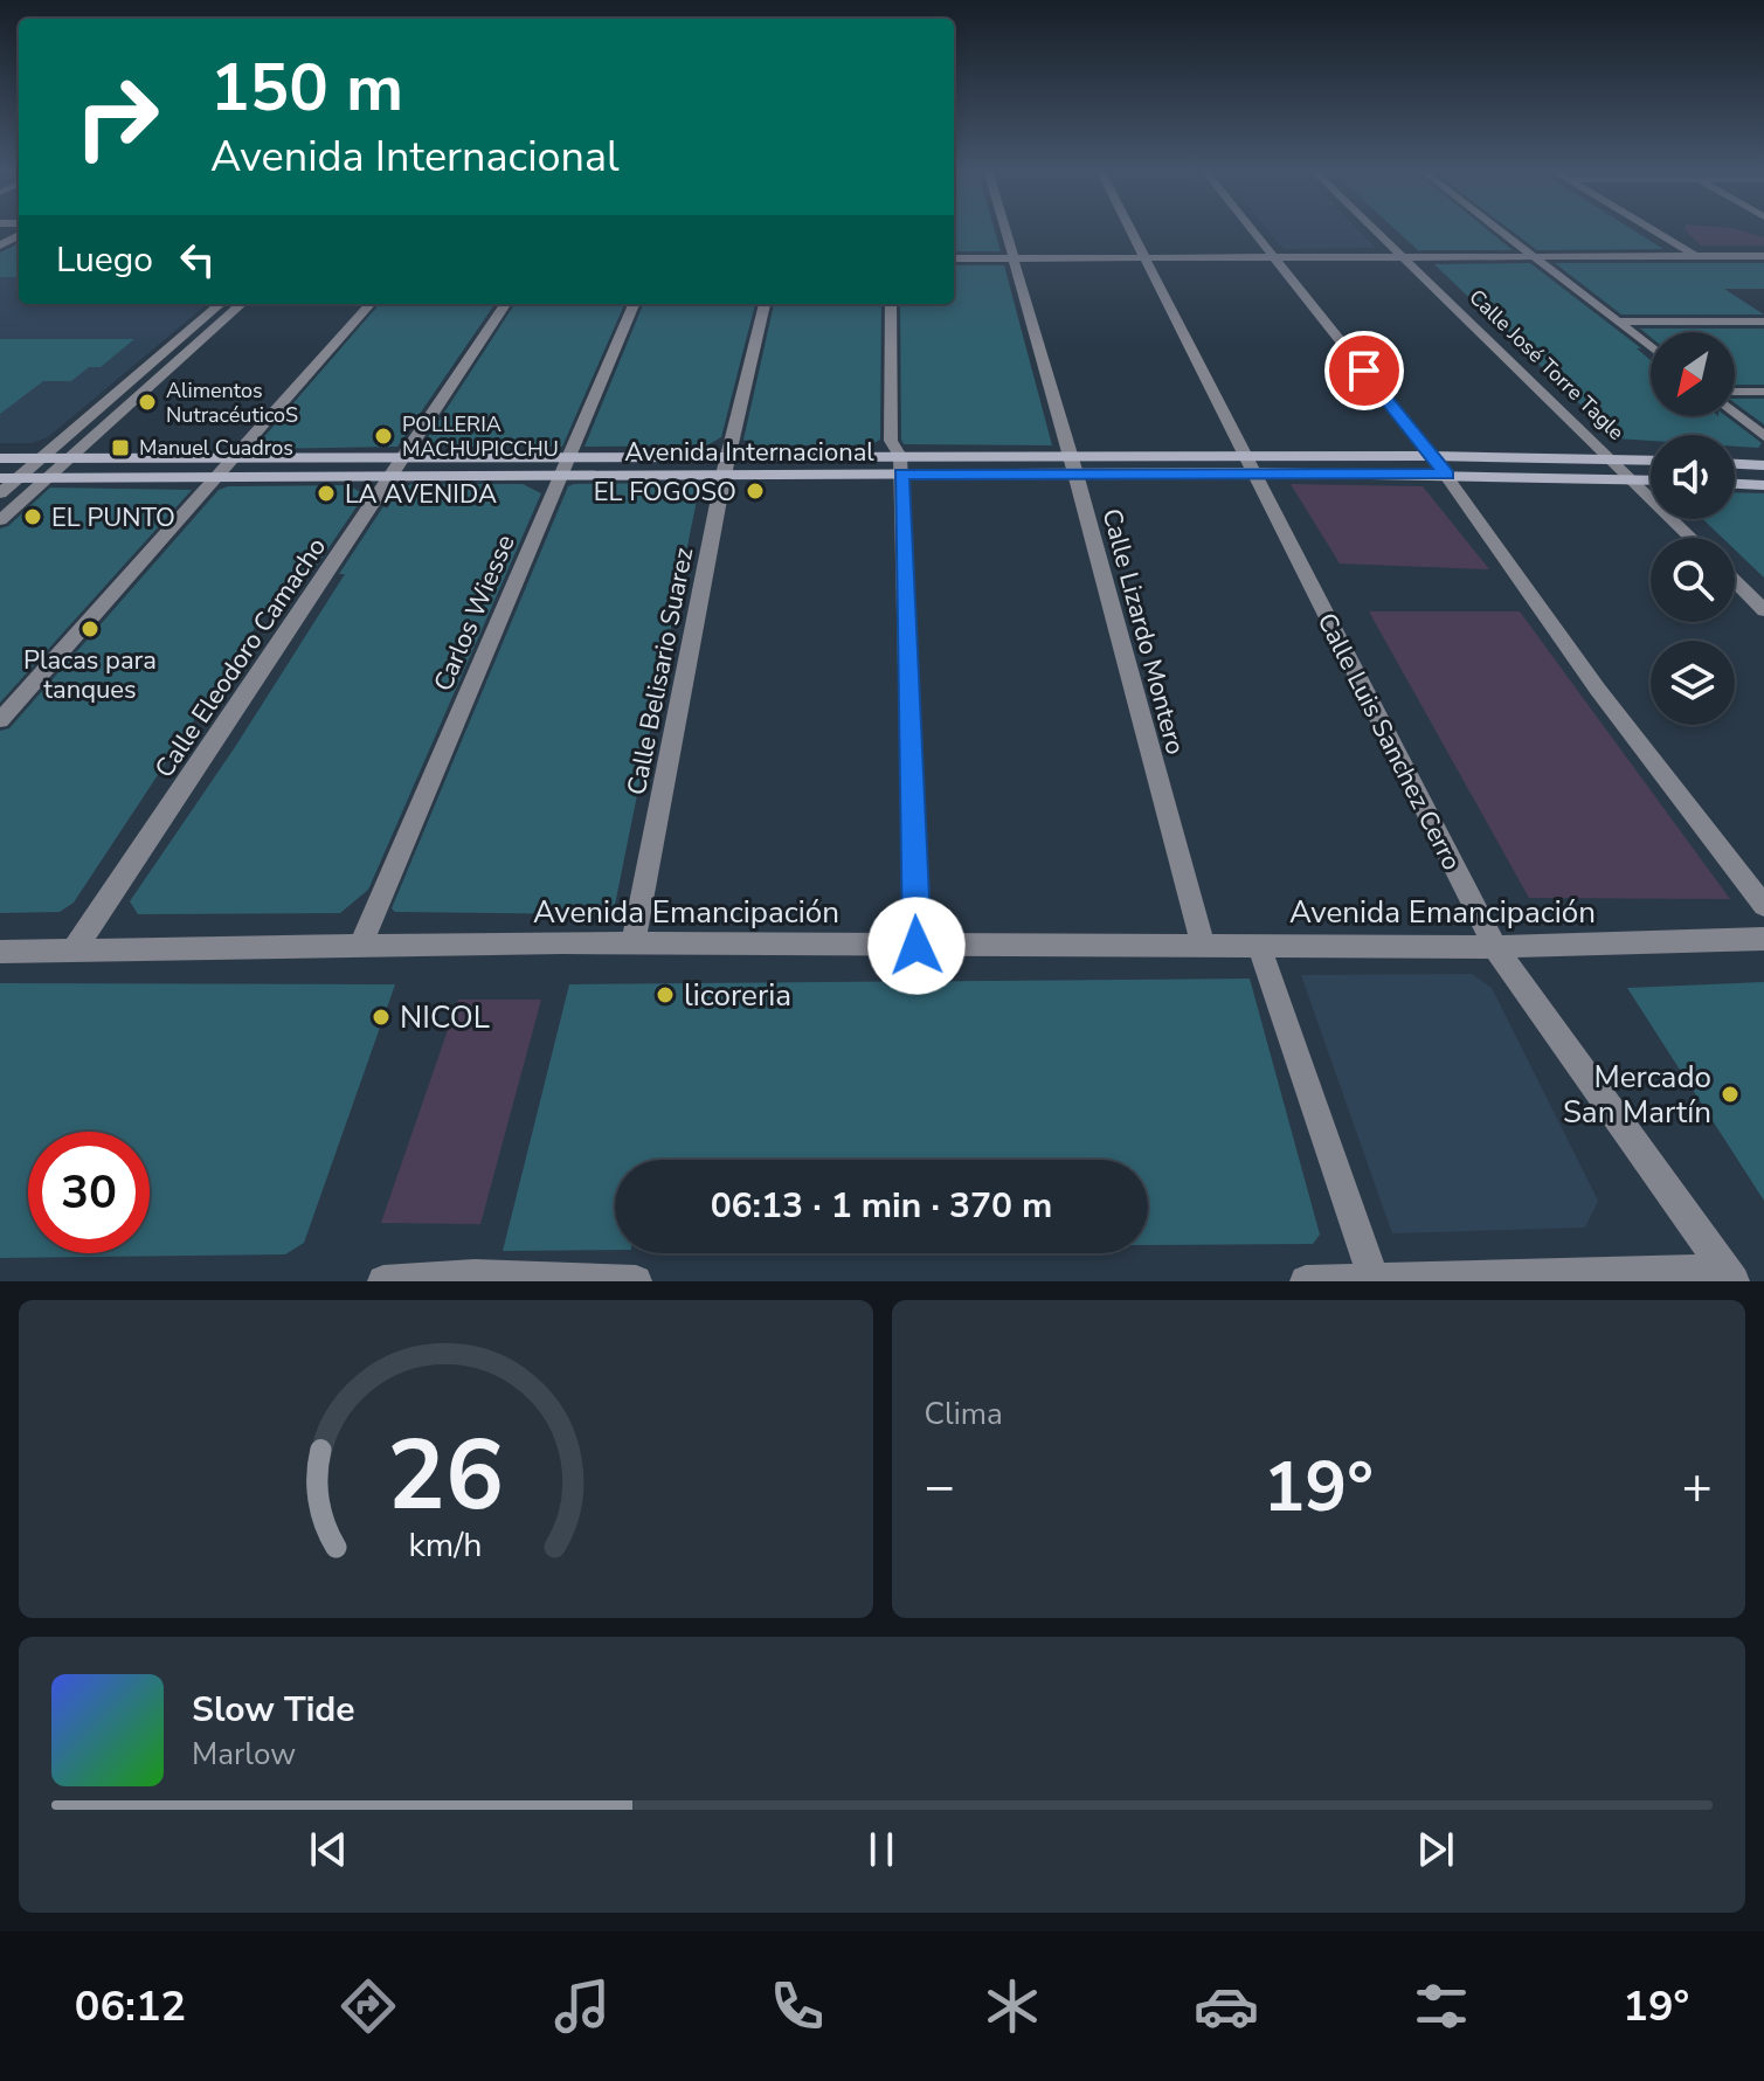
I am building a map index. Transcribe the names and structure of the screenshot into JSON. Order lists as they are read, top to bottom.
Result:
{
  "streets": {
    "main road": ["Avenida Internacional"],
    "street": [
      "Calle José Torre Tagle",
      "Carlos Wiesse",
      "Calle Lizardo Montero",
      "Calle Eleodoro Camacho",
      "Calle Belisario Suarez",
      "Calle Luis Sanchez Cerro",
      "Avenida Emancipación"
    ]
  },
  "crossings": [
    ["Calle José Torre Tagle", "Avenida Internacional"],
    ["Avenida Internacional", "Carlos Wiesse"],
    ["Avenida Internacional", "Calle Lizardo Montero"],
    ["Avenida Internacional", "Calle Eleodoro Camacho"],
    ["Avenida Internacional", "Calle Belisario Suarez"],
    ["Avenida Internacional", "Calle Luis Sanchez Cerro"],
    ["Carlos Wiesse", "Avenida Emancipación"],
    ["Calle Lizardo Montero", "Avenida Emancipación"],
    ["Calle Eleodoro Camacho", "Avenida Emancipación"],
    ["Calle Belisario Suarez", "Avenida Emancipación"],
    ["Calle Luis Sanchez Cerro", "Avenida Emancipación"]
  ],
  "places": {
    "other": [
      "Alimentos NutracéuticoS",
      "POLLERIA MACHUPICCHU",
      "EL FOGOSO",
      "LA AVENIDA",
      "EL PUNTO",
      "Placas para tanques",
      "licoreria",
      "NICOL",
      "Mercado San Martín"
    ],
    "transit": ["Manuel Cuadros"]
  },
  "north": "bottom left",
  "page": {
    "turn": ["150 m", "Avenida Internacional"],
    "then": "Luego",
    "limit": "30",
    "trip": "06:13 · 1 min · 370 m",
    "tile": "Clima",
    "heat": ["−", "19°", "+"],
    "song": ["Slow Tide", "Marlow"],
    "tabs": ["06:12", "19°"],
    "gauge": ["26", "km/h"]
  }
}
